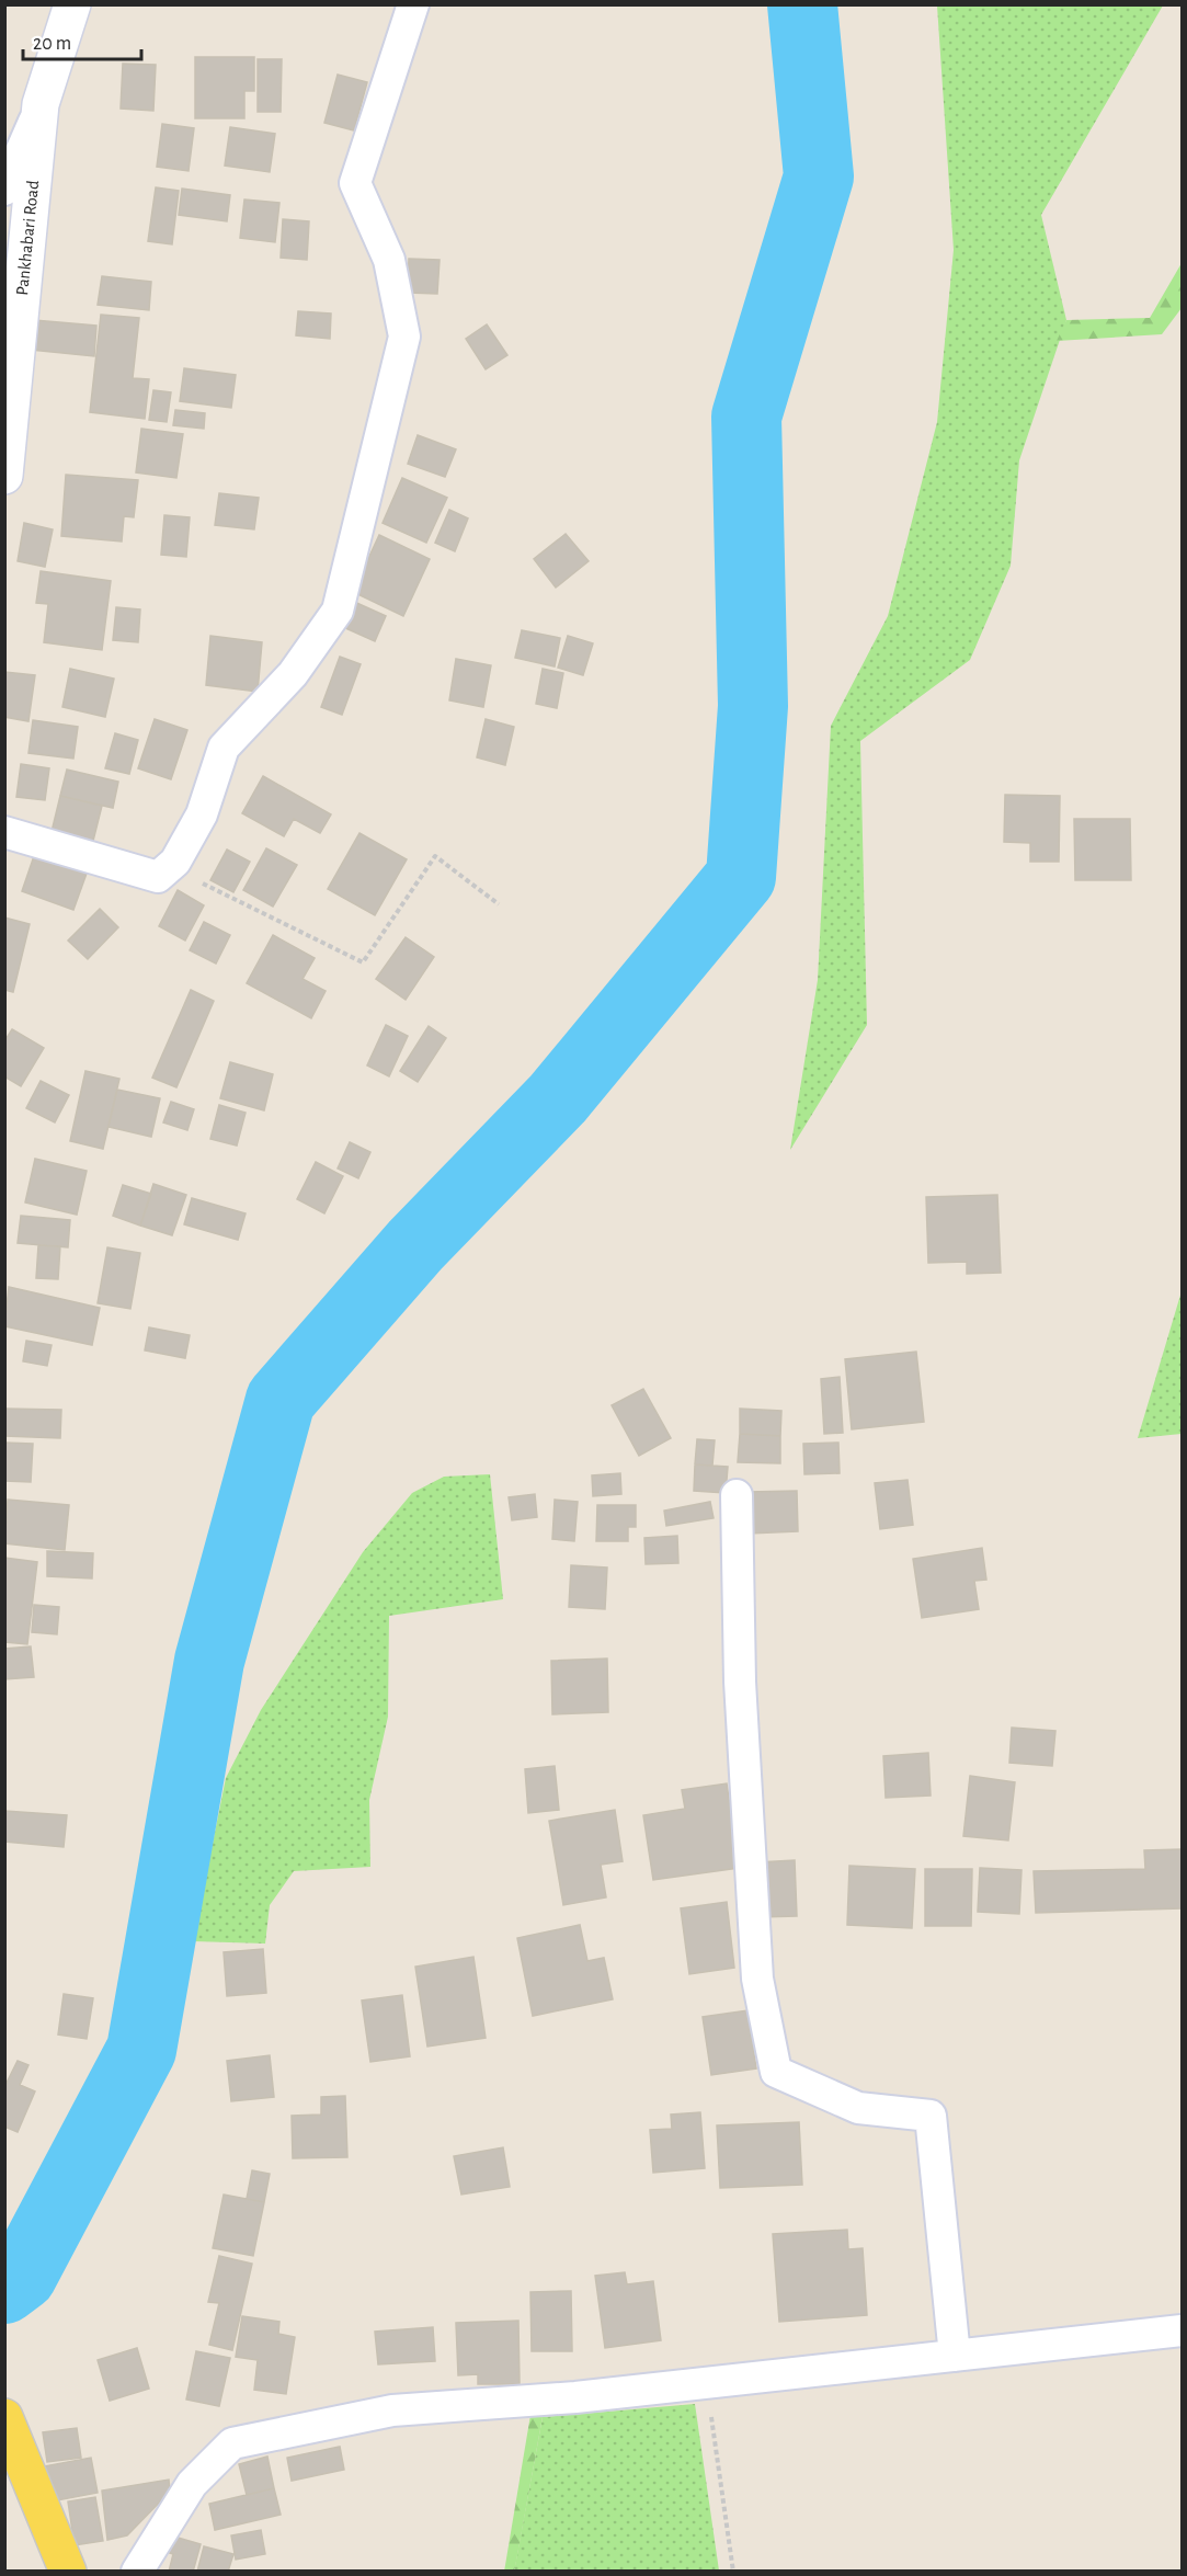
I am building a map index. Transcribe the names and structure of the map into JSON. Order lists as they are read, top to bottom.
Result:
{
  "streets": {
    "main road": ["Pankhabari Road"]
  },
  "scale_bar": "20 m"
}
